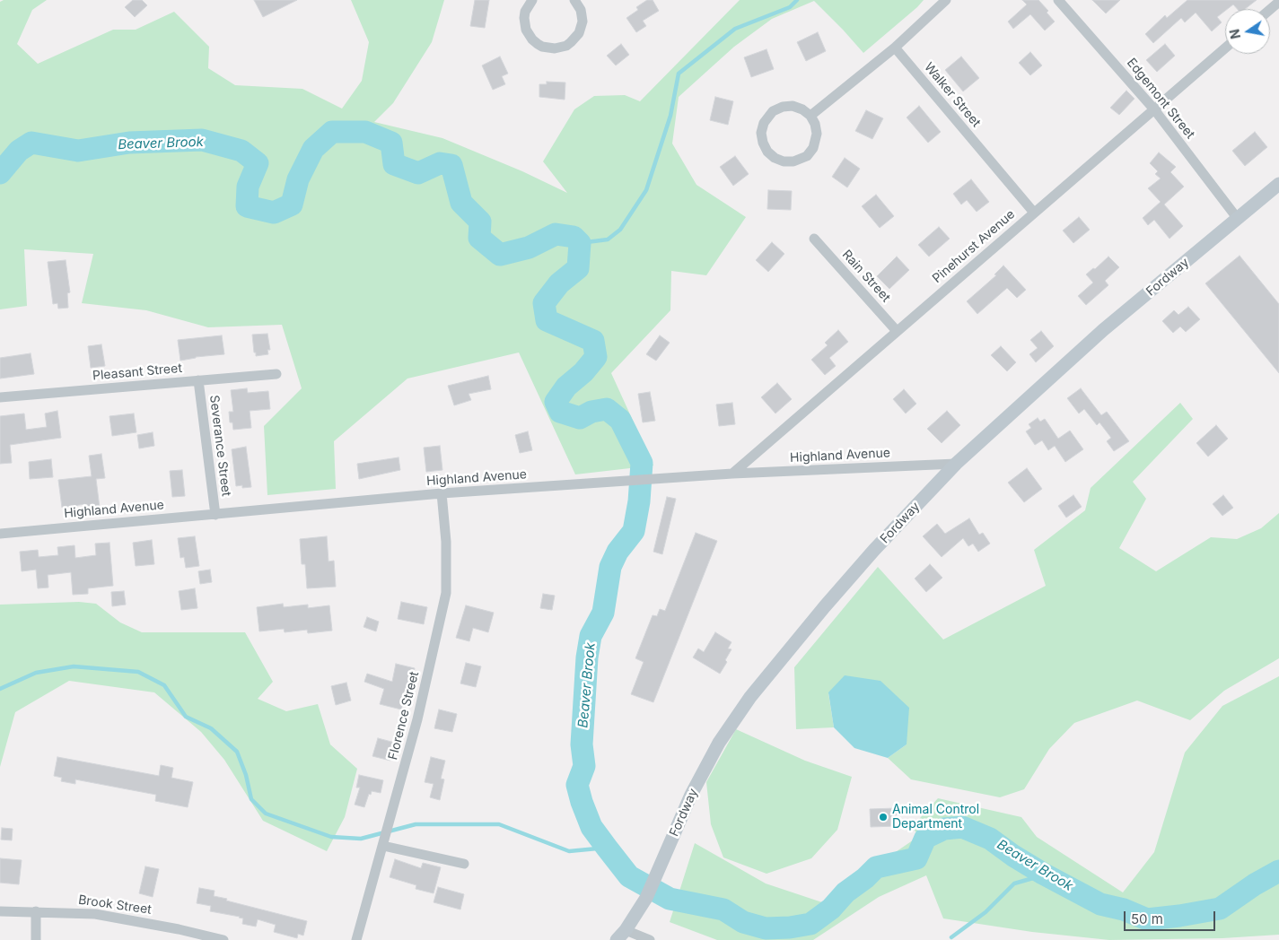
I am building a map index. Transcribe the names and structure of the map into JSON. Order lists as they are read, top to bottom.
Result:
{
  "streets": {
    "street": [
      "Walker Street",
      "Edgemont Street",
      "Pinehurst Avenue",
      "Rain Street",
      "Fordway",
      "Pleasant Street",
      "Severance Street",
      "Highland Avenue",
      "Florence Street",
      "Brook Street"
    ]
  },
  "crossings": [
    ["Walker Street", "Pinehurst Avenue"],
    ["Edgemont Street", "Pinehurst Avenue"],
    ["Edgemont Street", "Fordway"],
    ["Pinehurst Avenue", "Rain Street"],
    ["Pinehurst Avenue", "Highland Avenue"],
    ["Fordway", "Highland Avenue"],
    ["Pleasant Street", "Severance Street"],
    ["Severance Street", "Highland Avenue"],
    ["Highland Avenue", "Florence Street"]
  ],
  "water": ["Beaver Brook"],
  "places": ["Animal Control Department"],
  "scale_bar": "50 m",
  "north": "left"
}
